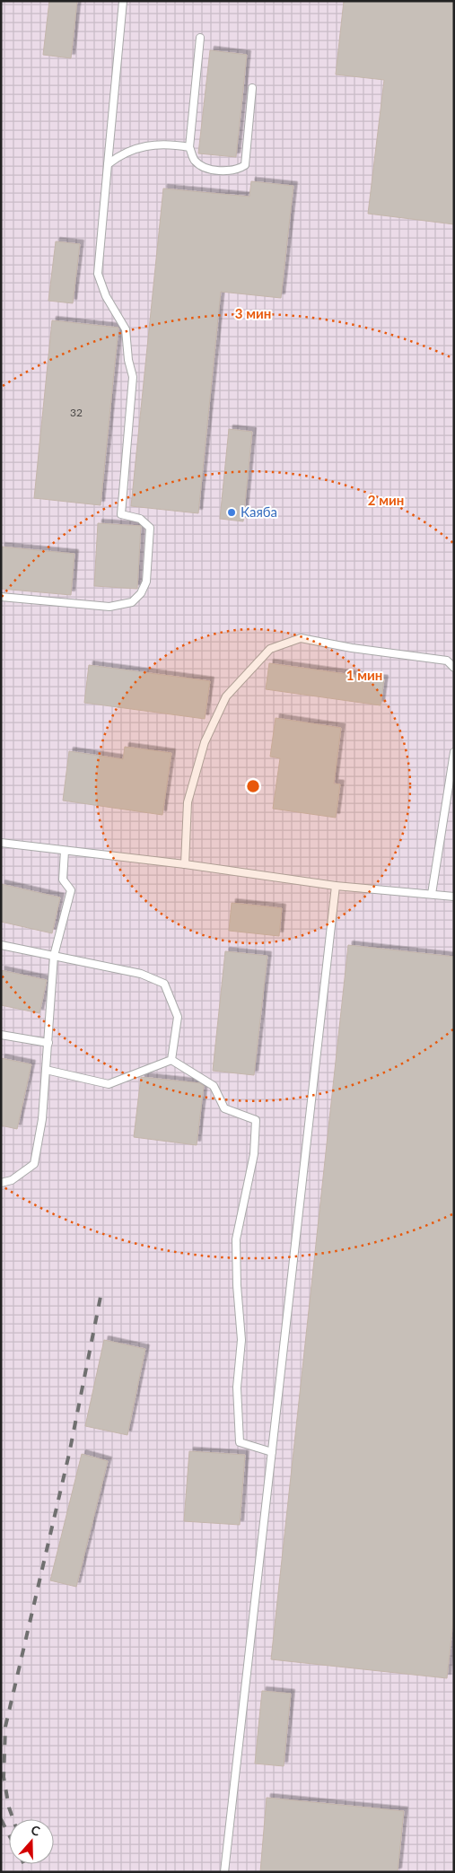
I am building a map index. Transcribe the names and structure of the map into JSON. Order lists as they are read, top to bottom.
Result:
{
  "places": ["Каяба"],
  "house_numbers": ["32"],
  "north": "top",
  "rings": ["3 мин", "2 мин", "1 мин"]
}
